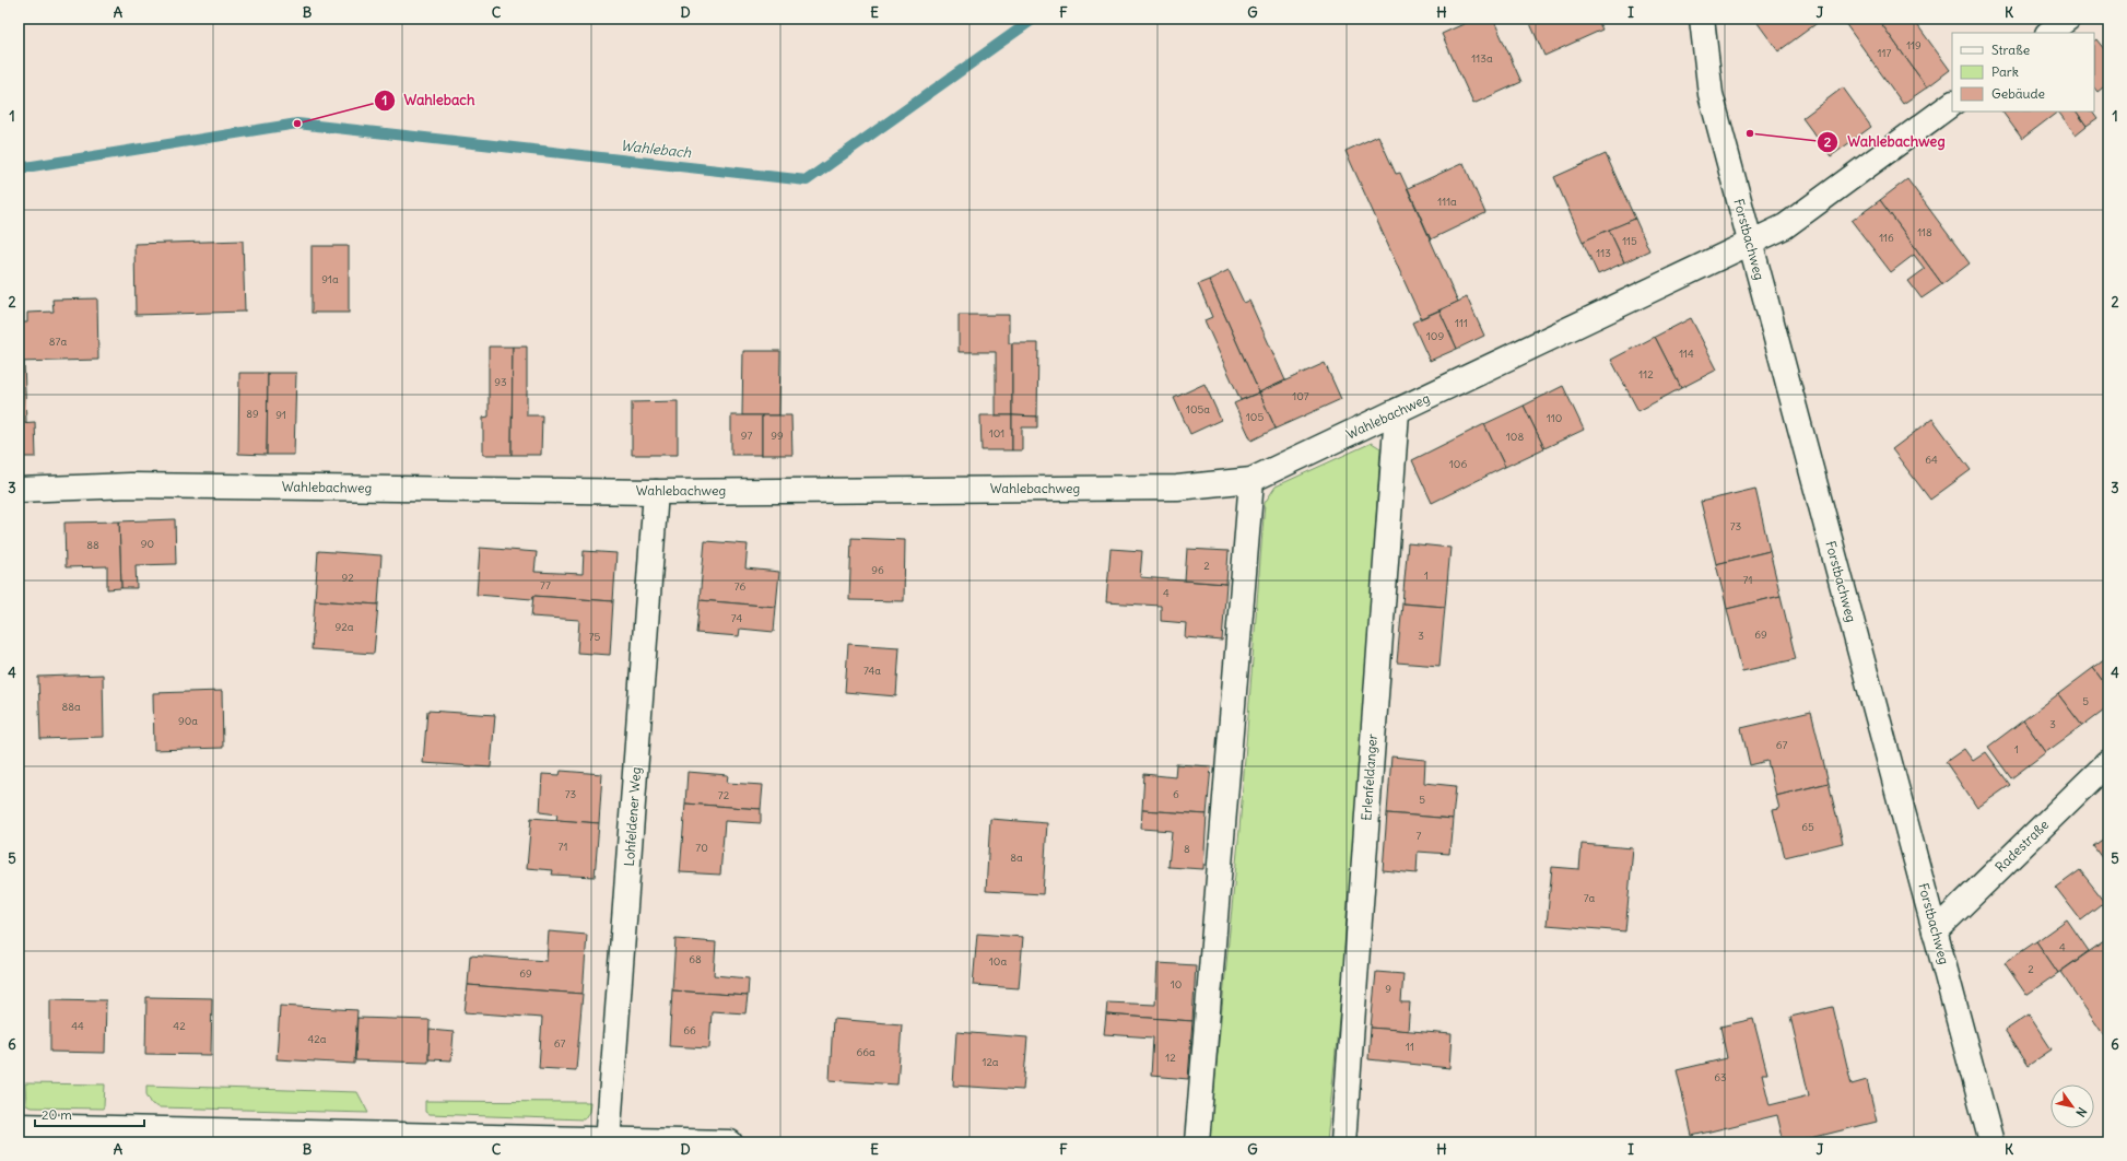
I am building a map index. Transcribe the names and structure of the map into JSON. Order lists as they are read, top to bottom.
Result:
{
  "streets": {
    "street": [
      "Forstbachweg",
      "Wahlebachweg",
      "Erlenfeldanger",
      "Lohfeldener Weg",
      "Radestraße"
    ]
  },
  "crossings": [
    ["Forstbachweg", "Wahlebachweg"],
    ["Forstbachweg", "Radestraße"],
    ["Wahlebachweg", "Erlenfeldanger"],
    ["Wahlebachweg", "Lohfeldener Weg"]
  ],
  "water": ["Wahlebach"],
  "places": ["Wahlebach", "Wahlebachweg"],
  "house_numbers": [
    "119",
    "117",
    "113a",
    "111a",
    "118",
    "116",
    "115",
    "113",
    "91a",
    "111",
    "109",
    "87a",
    "114",
    "112",
    "93",
    "107",
    "105a",
    "89",
    "91",
    "105",
    "110",
    "101",
    "97",
    "99",
    "108",
    "64",
    "106",
    "73",
    "90",
    "88",
    "2",
    "96",
    "1",
    "92",
    "71",
    "77",
    "76",
    "4",
    "74",
    "92a",
    "69",
    "3",
    "75",
    "74a",
    "5",
    "88a",
    "90a",
    "3",
    "67",
    "1",
    "73",
    "6",
    "72",
    "5",
    "65",
    "7",
    "71",
    "70",
    "8",
    "8a",
    "7a",
    "4",
    "68",
    "10a",
    "2",
    "69",
    "10",
    "9",
    "44",
    "42",
    "66",
    "42a",
    "67",
    "11",
    "66a",
    "12",
    "12a",
    "63"
  ],
  "legend": ["Straße", "Park", "Gebäude"],
  "scale_bar": "20 m",
  "north": "bottom right",
  "grid": {
    "columns": [
      "A",
      "B",
      "C",
      "D",
      "E",
      "F",
      "G",
      "H",
      "I",
      "J",
      "K"
    ],
    "rows": [
      "1",
      "2",
      "3",
      "4",
      "5",
      "6"
    ]
  }
}
